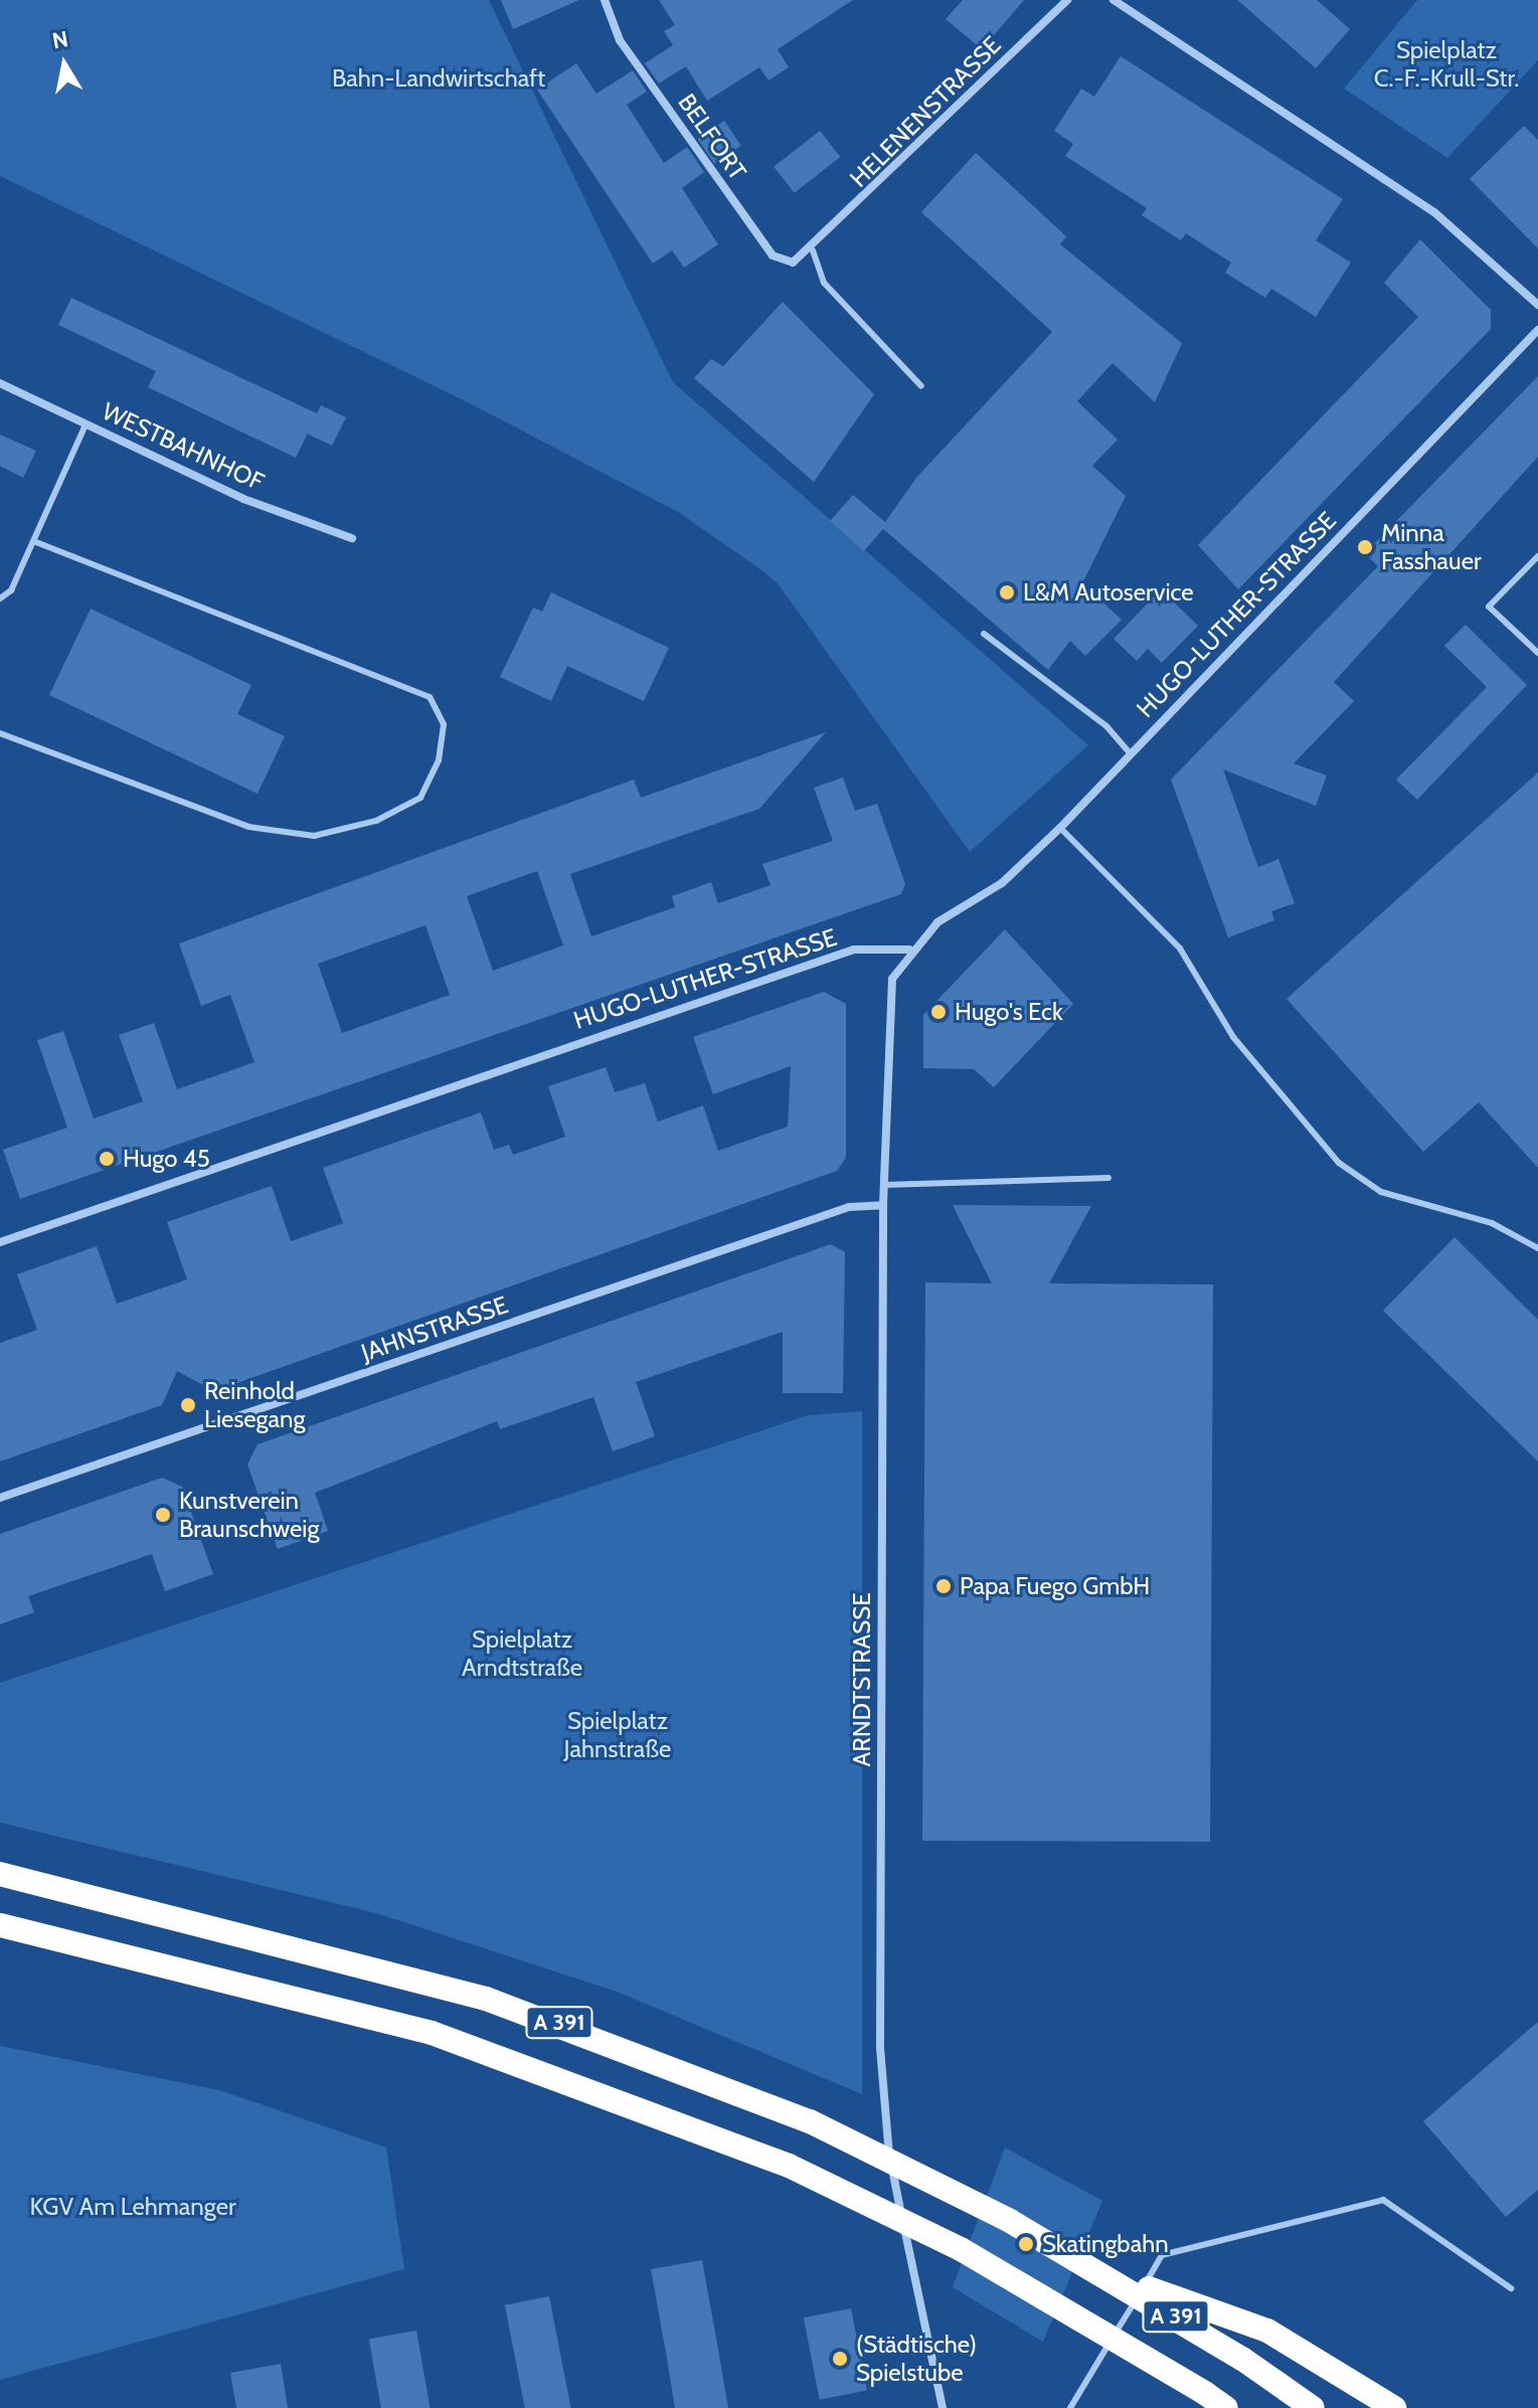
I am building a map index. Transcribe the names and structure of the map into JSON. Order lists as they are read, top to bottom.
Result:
{
  "streets": {
    "highway": ["A 391"],
    "street": [
      "HELENENSTRASSE",
      "BELFORT",
      "WESTBAHNHOF",
      "HUGO-LUTHER-STRASSE",
      "JAHNSTRASSE",
      "ARNDTSTRASSE"
    ]
  },
  "crossings": [
    ["HELENENSTRASSE", "BELFORT"],
    ["HUGO-LUTHER-STRASSE", "ARNDTSTRASSE"],
    ["JAHNSTRASSE", "ARNDTSTRASSE"]
  ],
  "parks": [
    "Spielplatz C.-F.-Krull-Str.",
    "Bahn-Landwirtschaft",
    "Spielplatz Arndtstraße",
    "Spielplatz Jahnstraße",
    "KGV Am Lehmanger"
  ],
  "places": [
    "Minna Fasshauer",
    "L&M Autoservice",
    "Hugo's Eck",
    "Hugo 45",
    "Reinhold Liesegang",
    "Kunstverein Braunschweig",
    "Papa Fuego GmbH",
    "Skatingbahn",
    "(Städtische) Spielstube"
  ],
  "north": "top"
}
